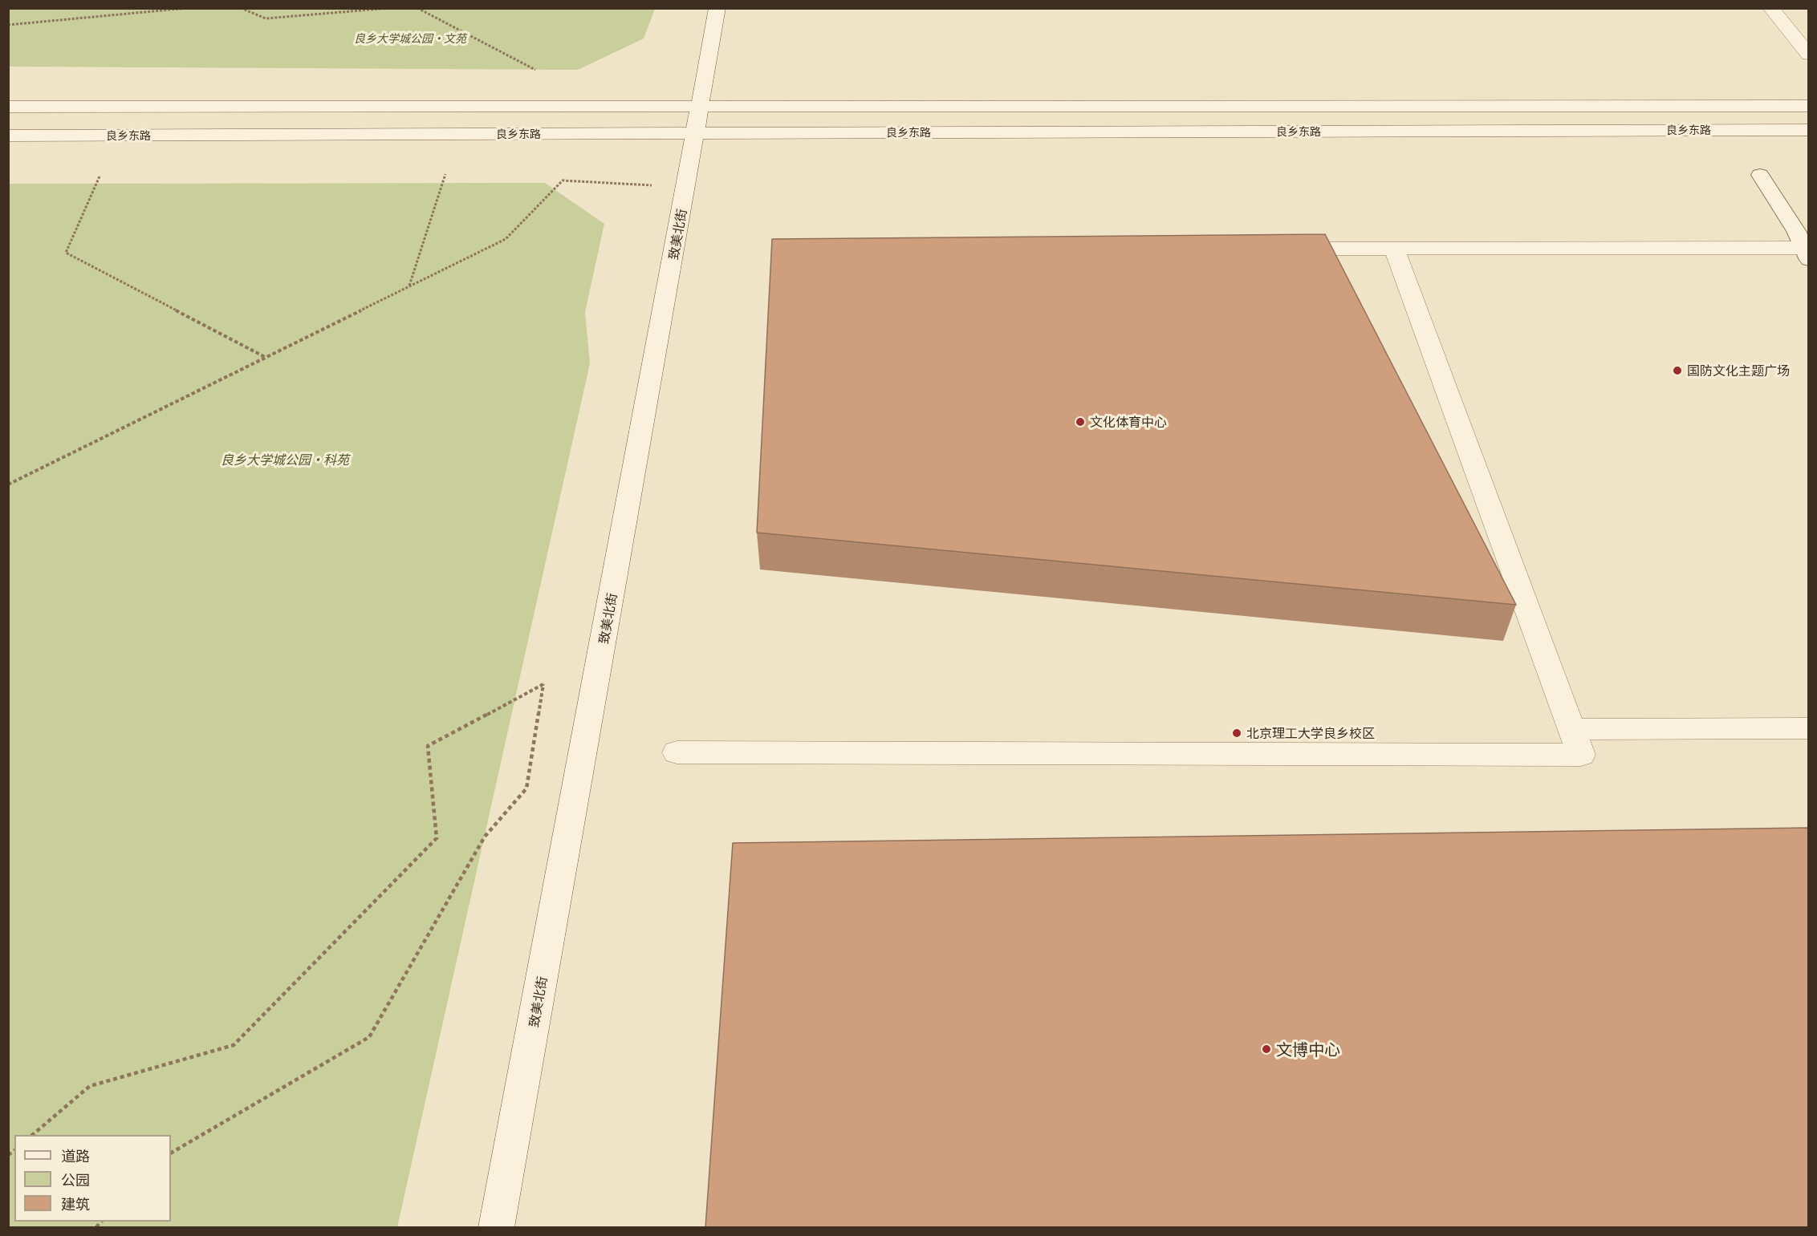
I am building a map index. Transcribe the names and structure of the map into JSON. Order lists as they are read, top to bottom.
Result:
{
  "streets": {
    "main road": ["良乡东路", "致美北街"]
  },
  "crossings": [
    ["良乡东路", "致美北街"]
  ],
  "parks": ["良乡大学城公园·文苑", "良乡大学城公园·科苑"],
  "places": [
    "国防文化主题广场",
    "文化体育中心",
    "北京理工大学良乡校区",
    "文博中心"
  ],
  "legend": ["道路", "公园", "建筑"]
}
